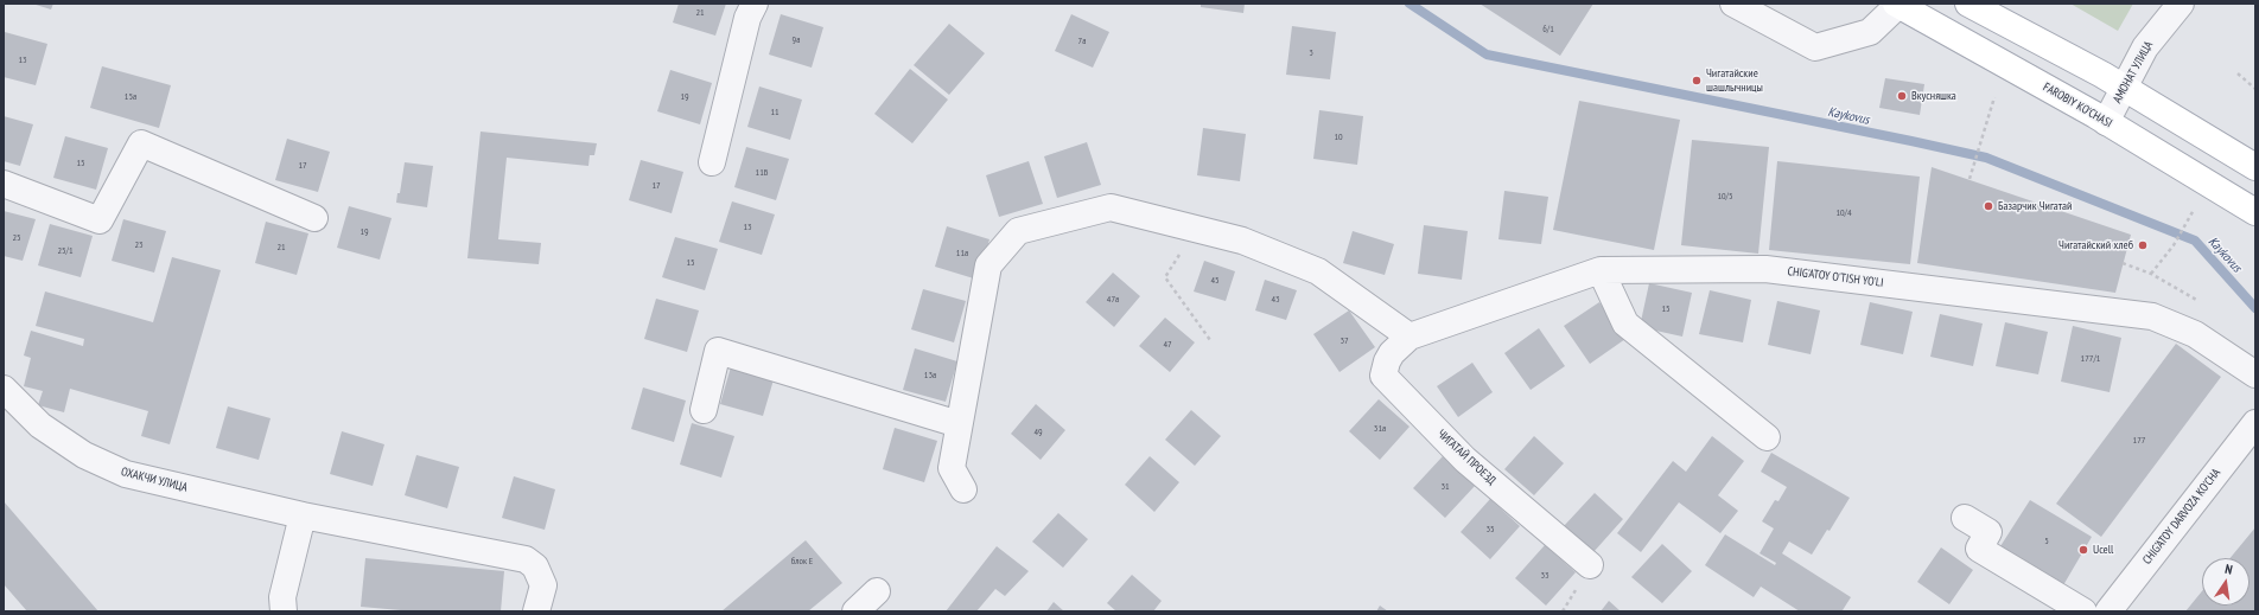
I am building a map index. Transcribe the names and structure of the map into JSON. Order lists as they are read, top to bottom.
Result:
{
  "streets": {
    "main road": ["FAROBIY KO'CHASI"],
    "street": [
      "АМОНАТ УЛИЦА",
      "CHIG'ATOY O'TISH YO'LI",
      "ЧИГАТАЙ ПРОЕЗД",
      "ОХАКЧИ УЛИЦА",
      "CHIG‘ATOY DARVOZA KO'CHA"
    ]
  },
  "crossings": [
    ["АМОНАТ УЛИЦА", "FAROBIY KO'CHASI"],
    ["CHIG'ATOY O'TISH YO'LI", "ЧИГАТАЙ ПРОЕЗД"]
  ],
  "water": ["Kaykovus"],
  "places": [
    "Чигатайские шашлычницы",
    "Вкусняшка",
    "Базарчик Чигатай",
    "Чигатайский хлеб",
    "Ucell"
  ],
  "house_numbers": [
    "21",
    "6/1",
    "9a",
    "7а",
    "3",
    "13",
    "15a",
    "19",
    "11",
    "10",
    "15",
    "17",
    "11Б",
    "17",
    "10/5",
    "10/4",
    "13",
    "19",
    "25",
    "23",
    "21",
    "25/1",
    "11a",
    "15",
    "45",
    "47a",
    "43",
    "15",
    "37",
    "47",
    "177/1",
    "13a",
    "31a",
    "49",
    "177",
    "31",
    "35",
    "5",
    "блок Е",
    "33"
  ],
  "north": "top"
}
